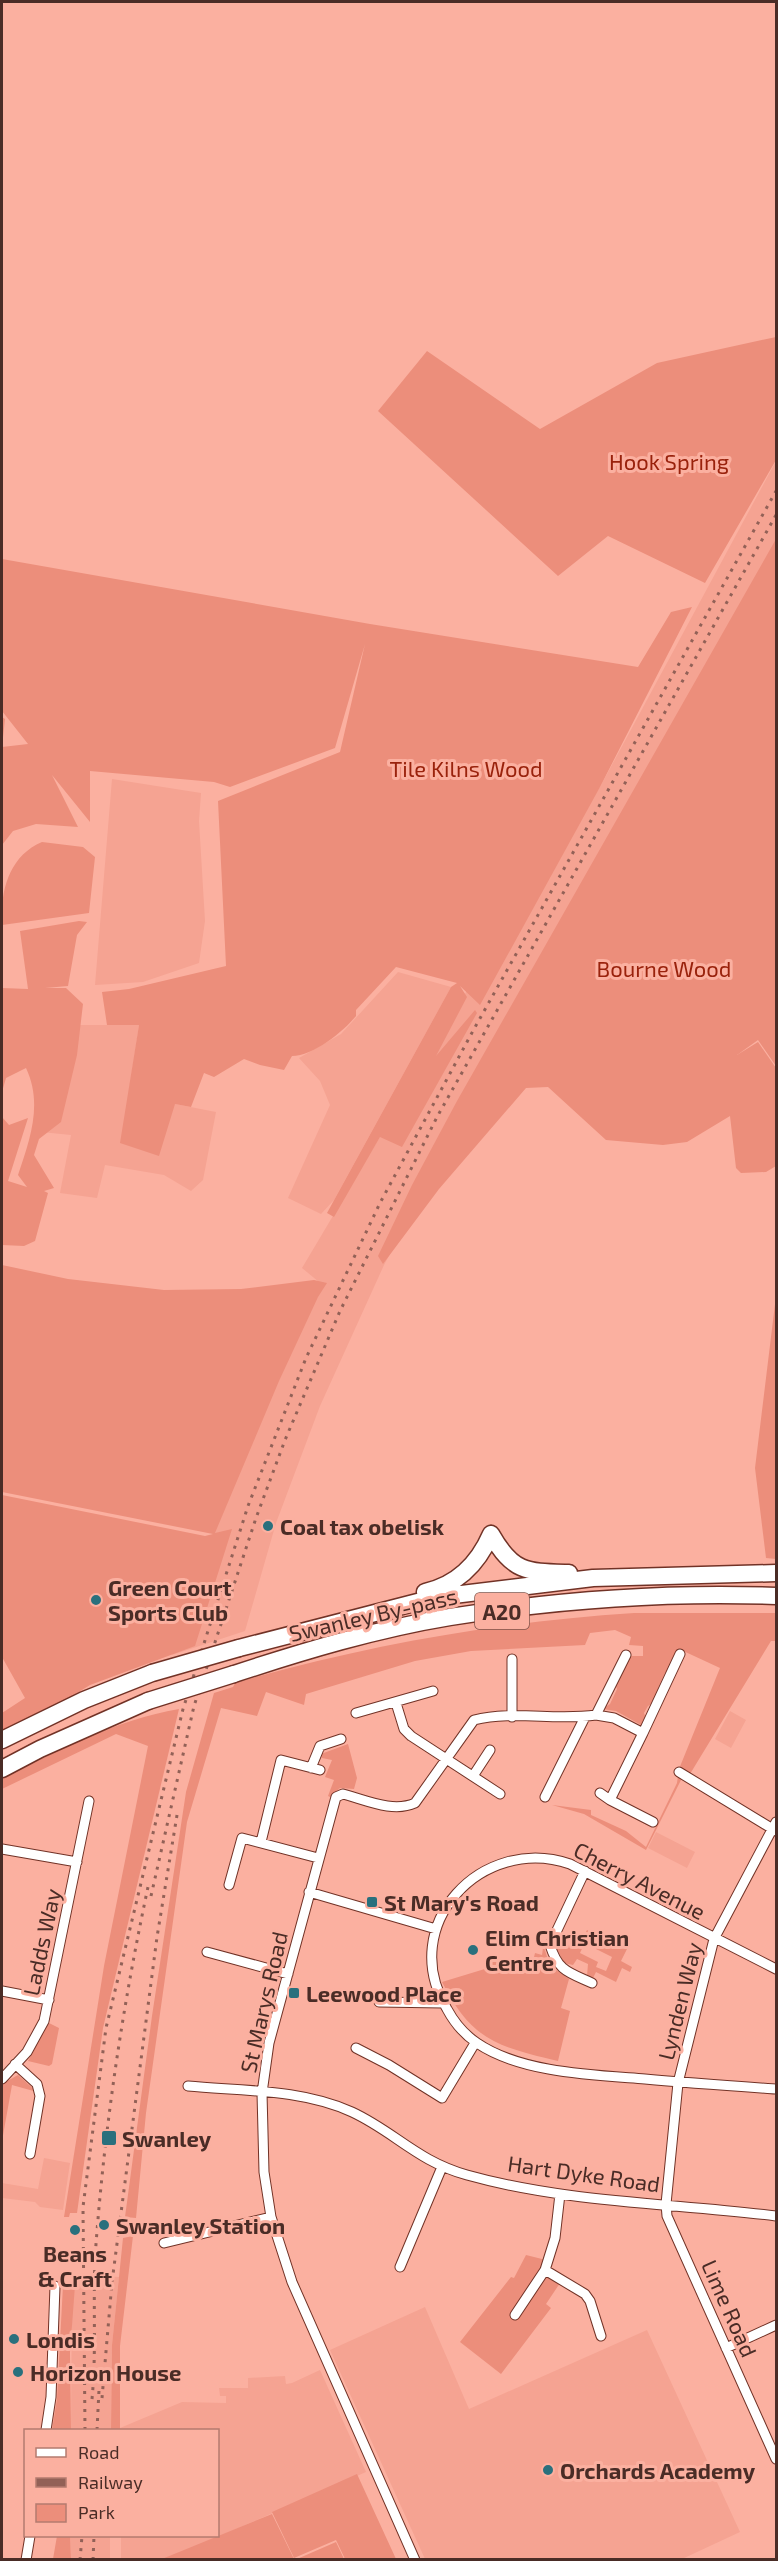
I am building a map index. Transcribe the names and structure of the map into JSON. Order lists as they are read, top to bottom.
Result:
{
  "streets": {
    "highway": ["A20", "Swanley By-pass"],
    "street": [
      "Cherry Avenue",
      "Ladds Way",
      "Lynden Way",
      "St Marys Road",
      "Hart Dyke Road",
      "Lime Road"
    ]
  },
  "crossings": [
    ["A20", "Swanley By-pass"],
    ["Cherry Avenue", "Lynden Way"],
    ["Lynden Way", "Hart Dyke Road"],
    ["Lynden Way", "Lime Road"],
    ["St Marys Road", "Hart Dyke Road"],
    ["Hart Dyke Road", "Lime Road"]
  ],
  "parks": ["Hook Spring", "Tile Kilns Wood", "Bourne Wood"],
  "places": {
    "other": [
      "Coal tax obelisk",
      "Green Court Sports Club",
      "Elim Christian Centre",
      "Swanley Station",
      "Beans & Craft",
      "Londis",
      "Horizon House",
      "Orchards Academy"
    ],
    "transit": ["St Mary's Road", "Leewood Place", "Swanley"]
  },
  "legend": ["Road", "Railway", "Park"]
}
